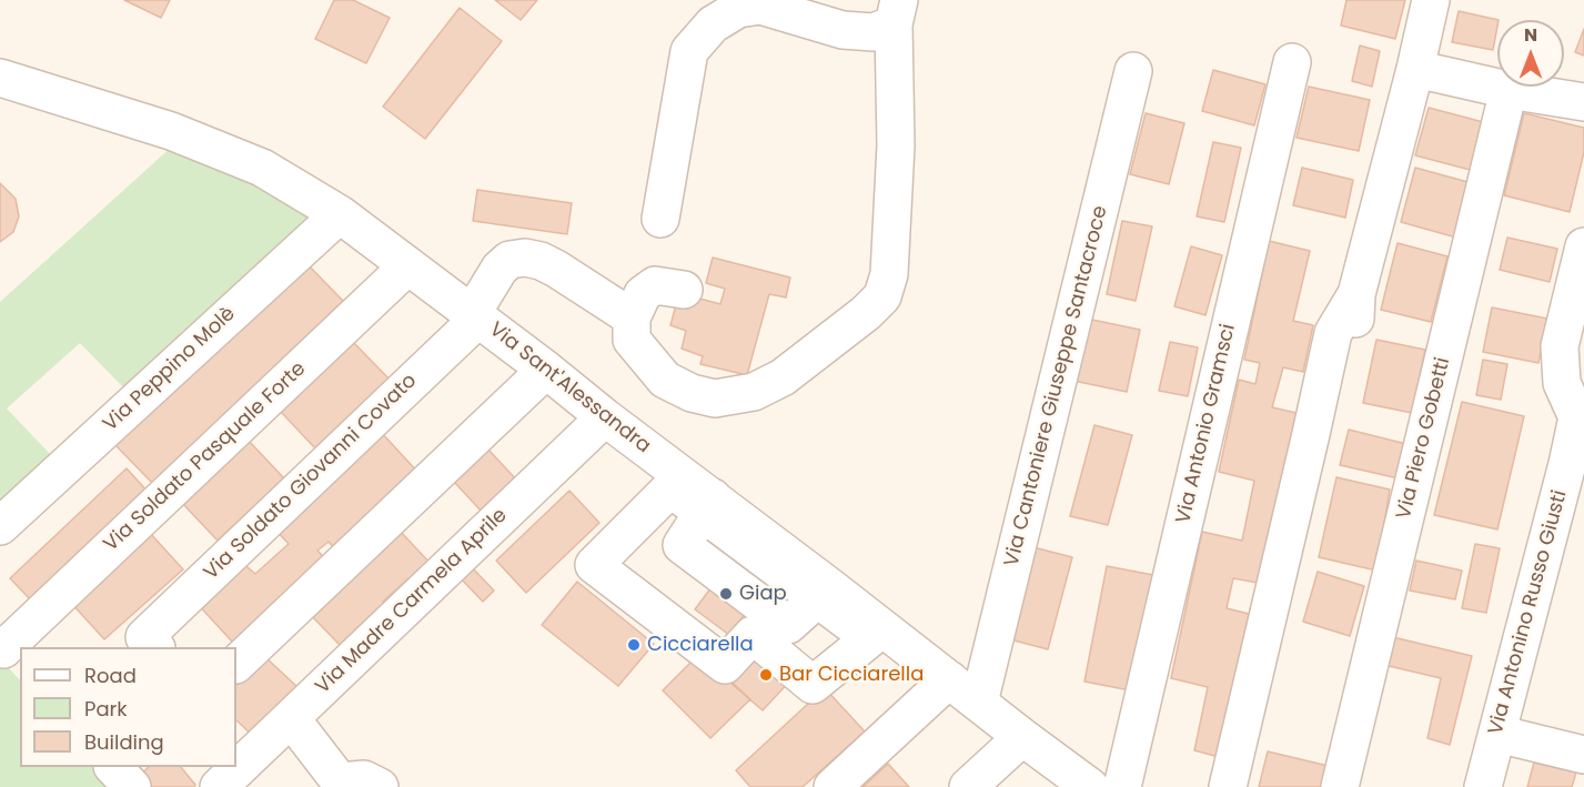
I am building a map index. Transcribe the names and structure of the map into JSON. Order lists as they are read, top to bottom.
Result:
{
  "streets": {
    "street": [
      "Via Peppino Molè",
      "Via Cantoniere Giuseppe Santacroce",
      "Via Sant'Alessandra",
      "Via Antonio Gramsci",
      "Via Piero Gobetti",
      "Via Soldato Pasquale Forte",
      "Via Soldato Giovanni Covato",
      "Via Madre Carmela Aprile",
      "Via Antonino Russo Giusti"
    ]
  },
  "crossings": [
    ["Via Peppino Molè", "Via Sant'Alessandra"],
    ["Via Cantoniere Giuseppe Santacroce", "Via Sant'Alessandra"],
    ["Via Sant'Alessandra", "Via Soldato Pasquale Forte"],
    ["Via Sant'Alessandra", "Via Soldato Giovanni Covato"],
    ["Via Sant'Alessandra", "Via Madre Carmela Aprile"]
  ],
  "places": ["Giap", "Cicciarella", "Bar Cicciarella"],
  "legend": ["Road", "Park", "Building"],
  "north": "top"
}
